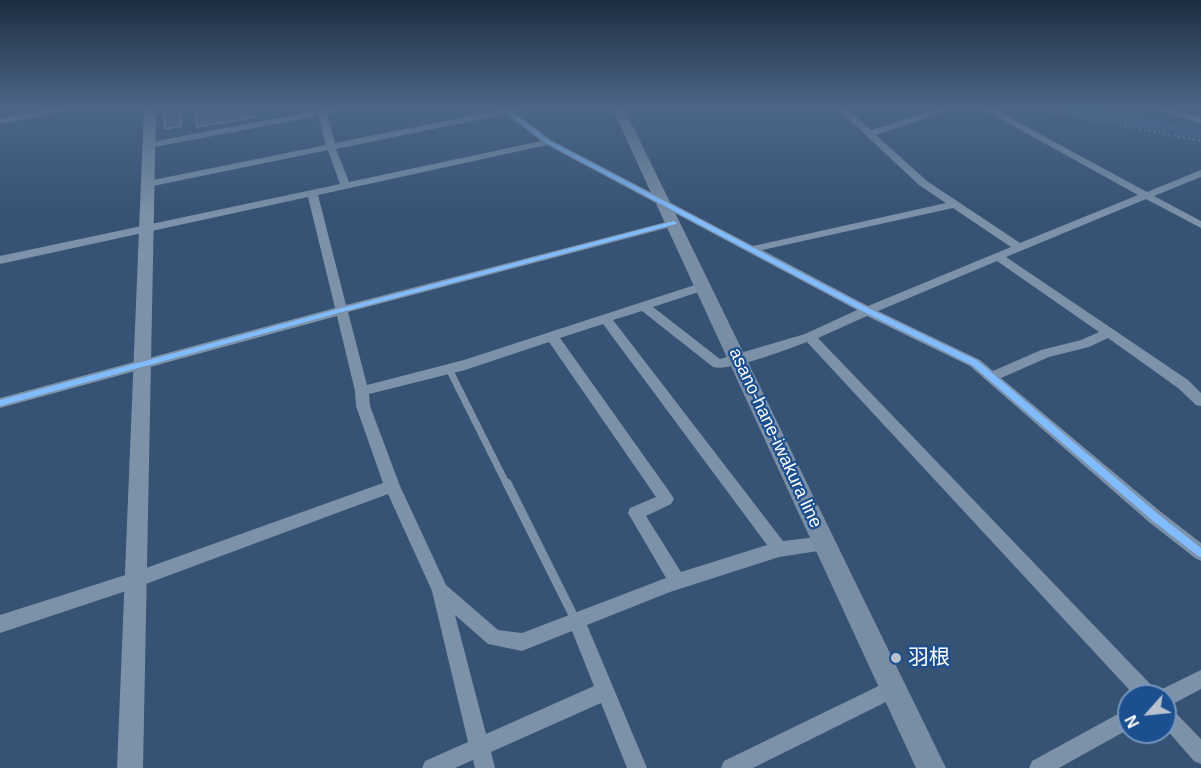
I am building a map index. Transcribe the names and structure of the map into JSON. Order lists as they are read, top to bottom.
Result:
{
  "streets": {
    "main road": ["asano-hane-iwakura line"]
  },
  "places": ["羽根"],
  "north": "bottom left"
}
